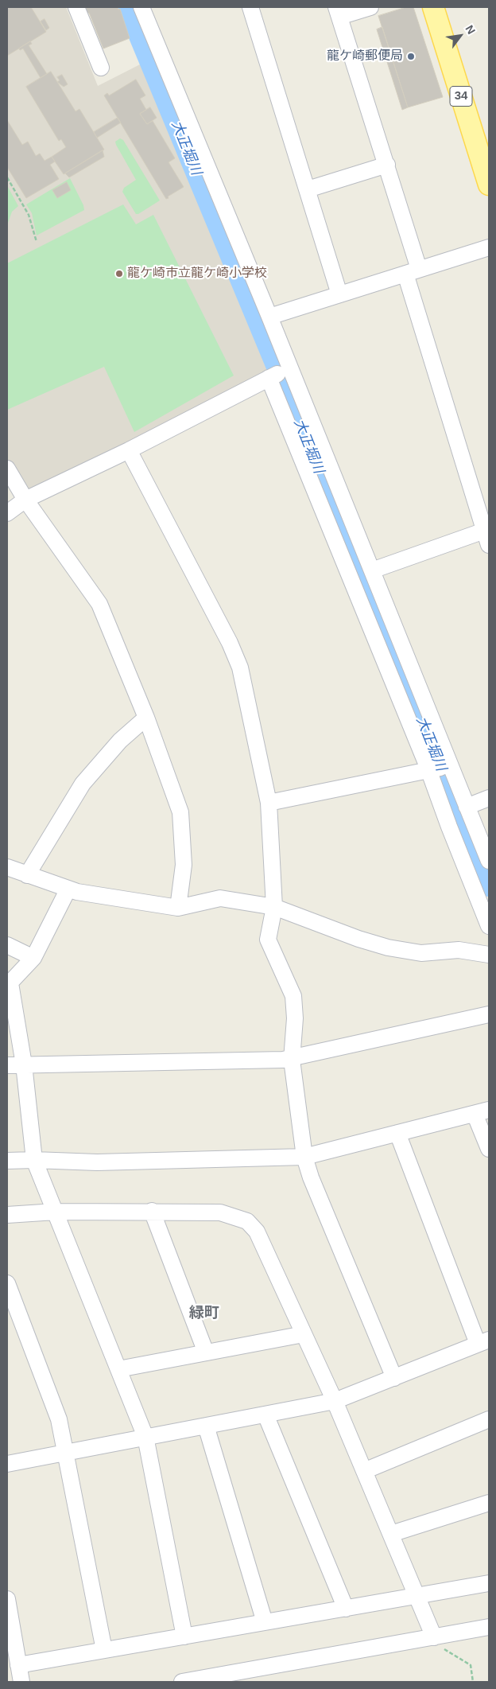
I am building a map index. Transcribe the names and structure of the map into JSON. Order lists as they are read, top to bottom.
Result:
{
  "streets": {
    "main road": ["34"]
  },
  "districts": ["緑町"],
  "water": ["大正堀川"],
  "places": ["龍ケ崎郵便局", "龍ケ崎市立龍ケ崎小学校"],
  "north": "top right"
}
